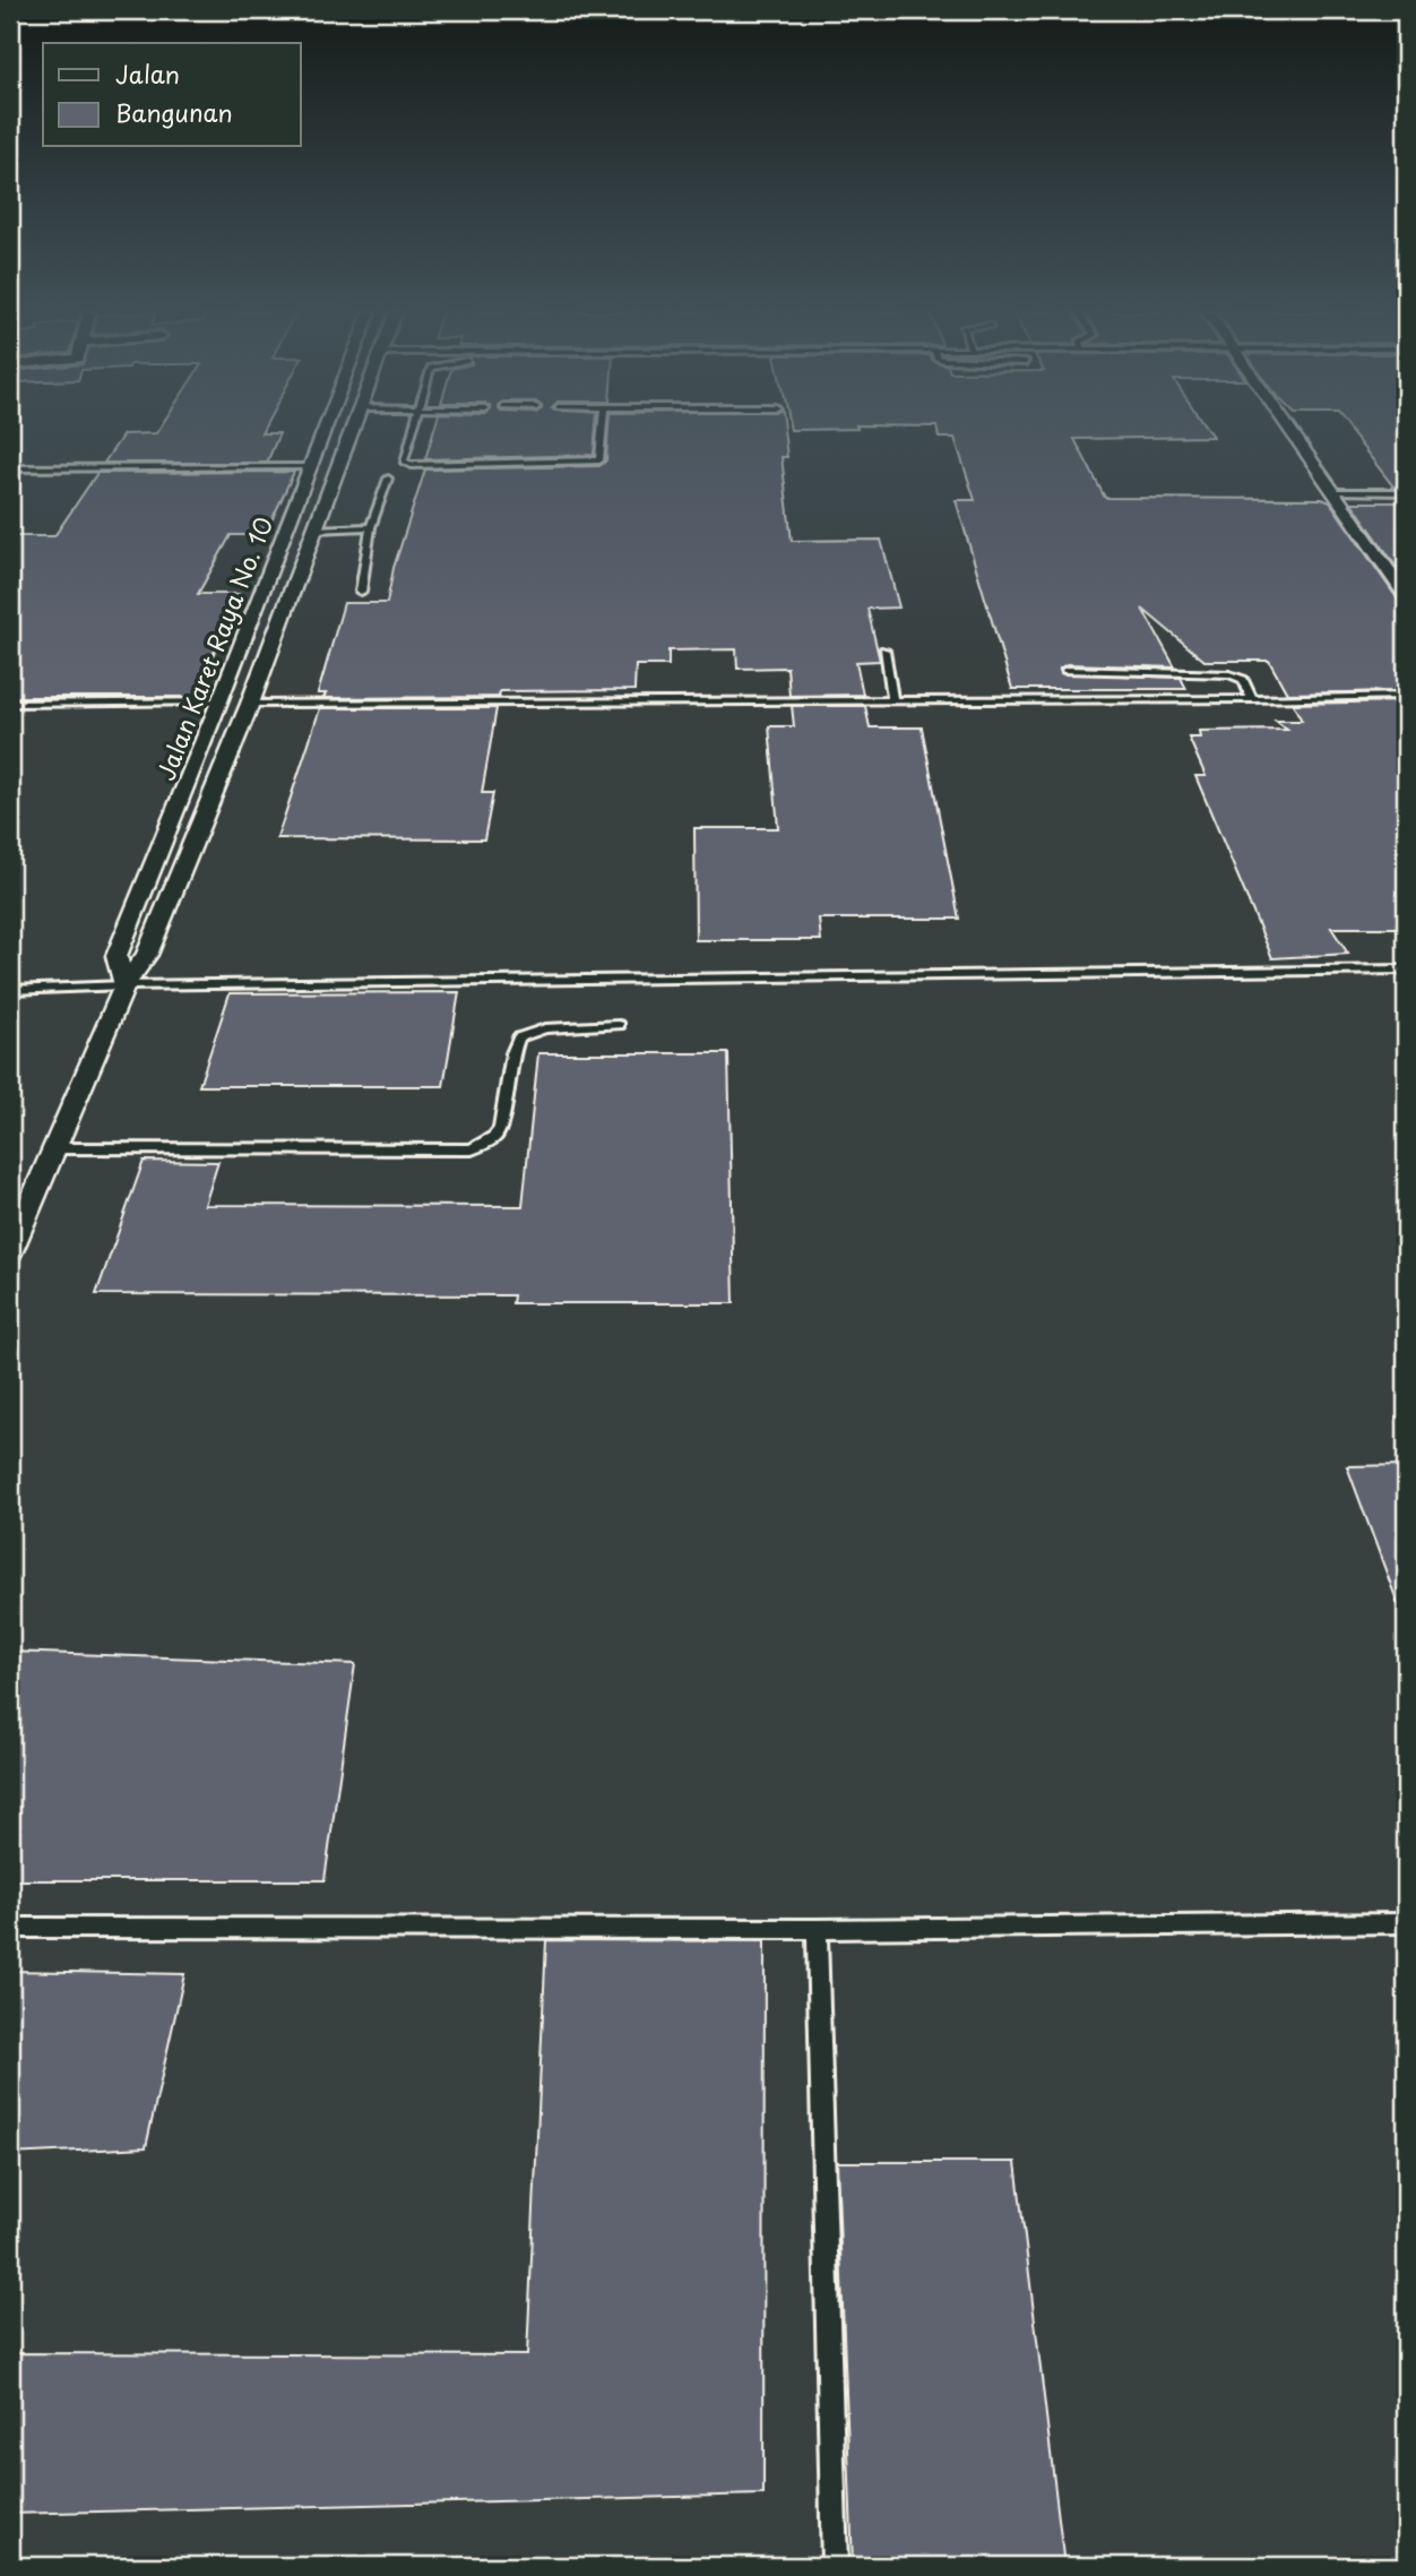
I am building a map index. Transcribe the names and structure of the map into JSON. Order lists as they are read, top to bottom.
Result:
{
  "streets": {
    "street": ["Jalan Karet Raya No. 10"]
  },
  "legend": ["Jalan", "Bangunan"]
}
